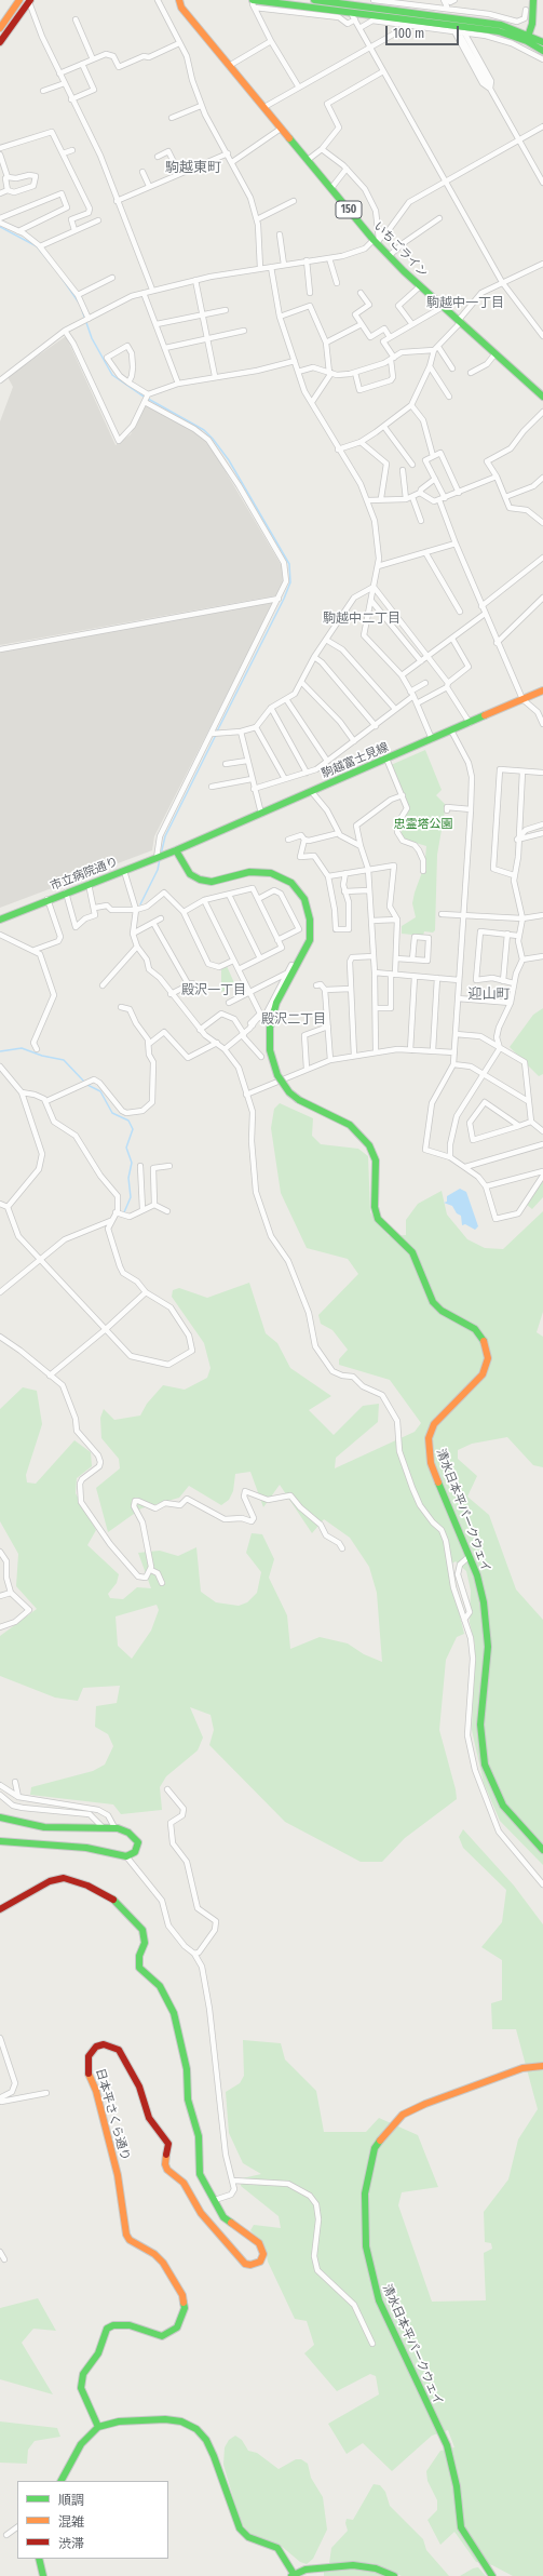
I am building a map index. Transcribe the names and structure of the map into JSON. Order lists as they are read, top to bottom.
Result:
{
  "streets": {
    "main road": [
      "150",
      "いちごライン",
      "駒越富士見線",
      "市立病院通り",
      "清水日本平パークウェイ",
      "日本平さくら通り"
    ]
  },
  "crossings": [
    ["駒越富士見線", "市立病院通り"],
    ["駒越富士見線", "清水日本平パークウェイ"],
    ["市立病院通り", "清水日本平パークウェイ"]
  ],
  "districts": [
    "駒越東町",
    "駒越中一丁目",
    "駒越中二丁目",
    "殿沢一丁目",
    "迎山町",
    "殿沢二丁目"
  ],
  "parks": ["忠霊塔公園"],
  "legend": ["順調", "混雑", "渋滞"],
  "scale_bar": "100 m"
}
